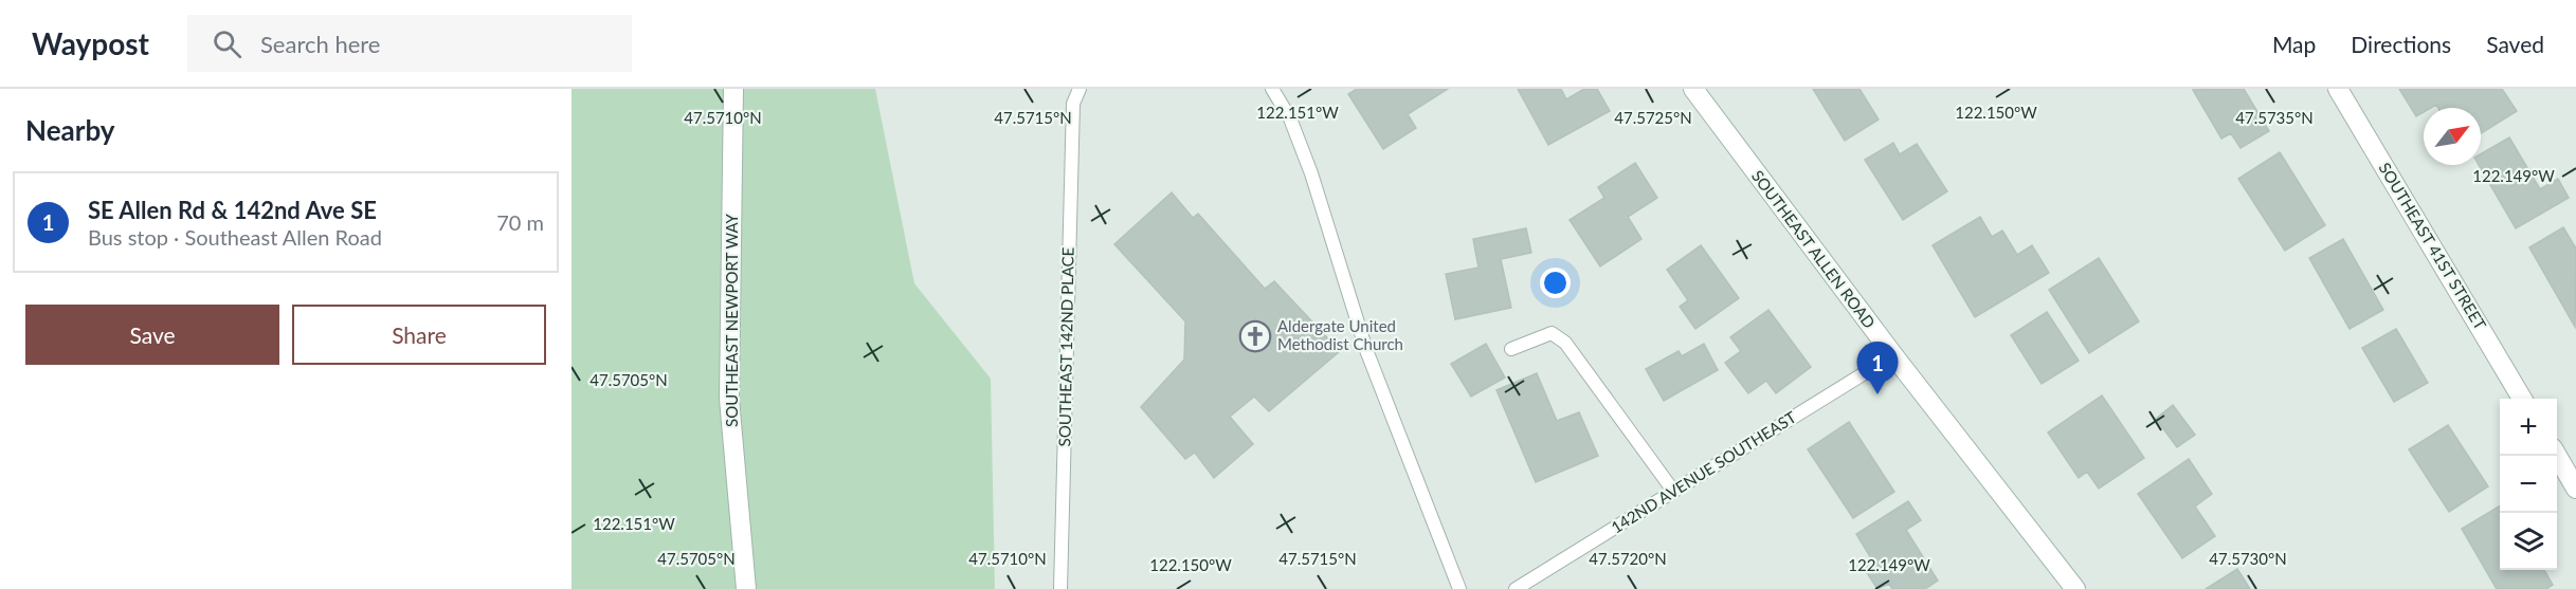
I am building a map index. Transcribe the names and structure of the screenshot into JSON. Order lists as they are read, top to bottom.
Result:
{
  "streets": {
    "street": ["SOUTHEAST 41ST STREET", "SOUTHEAST ALLEN ROAD", "SOUTHEAST NEWPORT WAY"],
    "lane": ["SOUTHEAST 142ND PLACE", "142ND AVENUE SOUTHEAST"]
  },
  "crossings": [
    ["SOUTHEAST ALLEN ROAD", "142ND AVENUE SOUTHEAST"]
  ],
  "places": {
    "church": ["Aldergate United Methodist Church"]
  },
  "north": "top right",
  "page": {
    "header": "Waypost",
    "search": "Search here",
    "nav": ["Map", "Directions", "Saved"],
    "heading": "Nearby",
    "list": [
      {
        "mark": "1",
        "name": "SE Allen Rd & 142nd Ave SE",
        "note": "Bus stop · Southeast Allen Road",
        "value": "70 m"
      }
    ],
    "buttons": ["Save", "Share"],
    "pins": "1",
    "map_buttons": ["+", "−"]
  },
  "coordinates": [
    "122.151°W",
    "122.150°W",
    "47.5725°N",
    "47.5710°N",
    "47.5715°N",
    "47.5735°N",
    "122.149°W",
    "47.5705°N",
    "47.5720°N",
    "47.5730°N"
  ]
}
